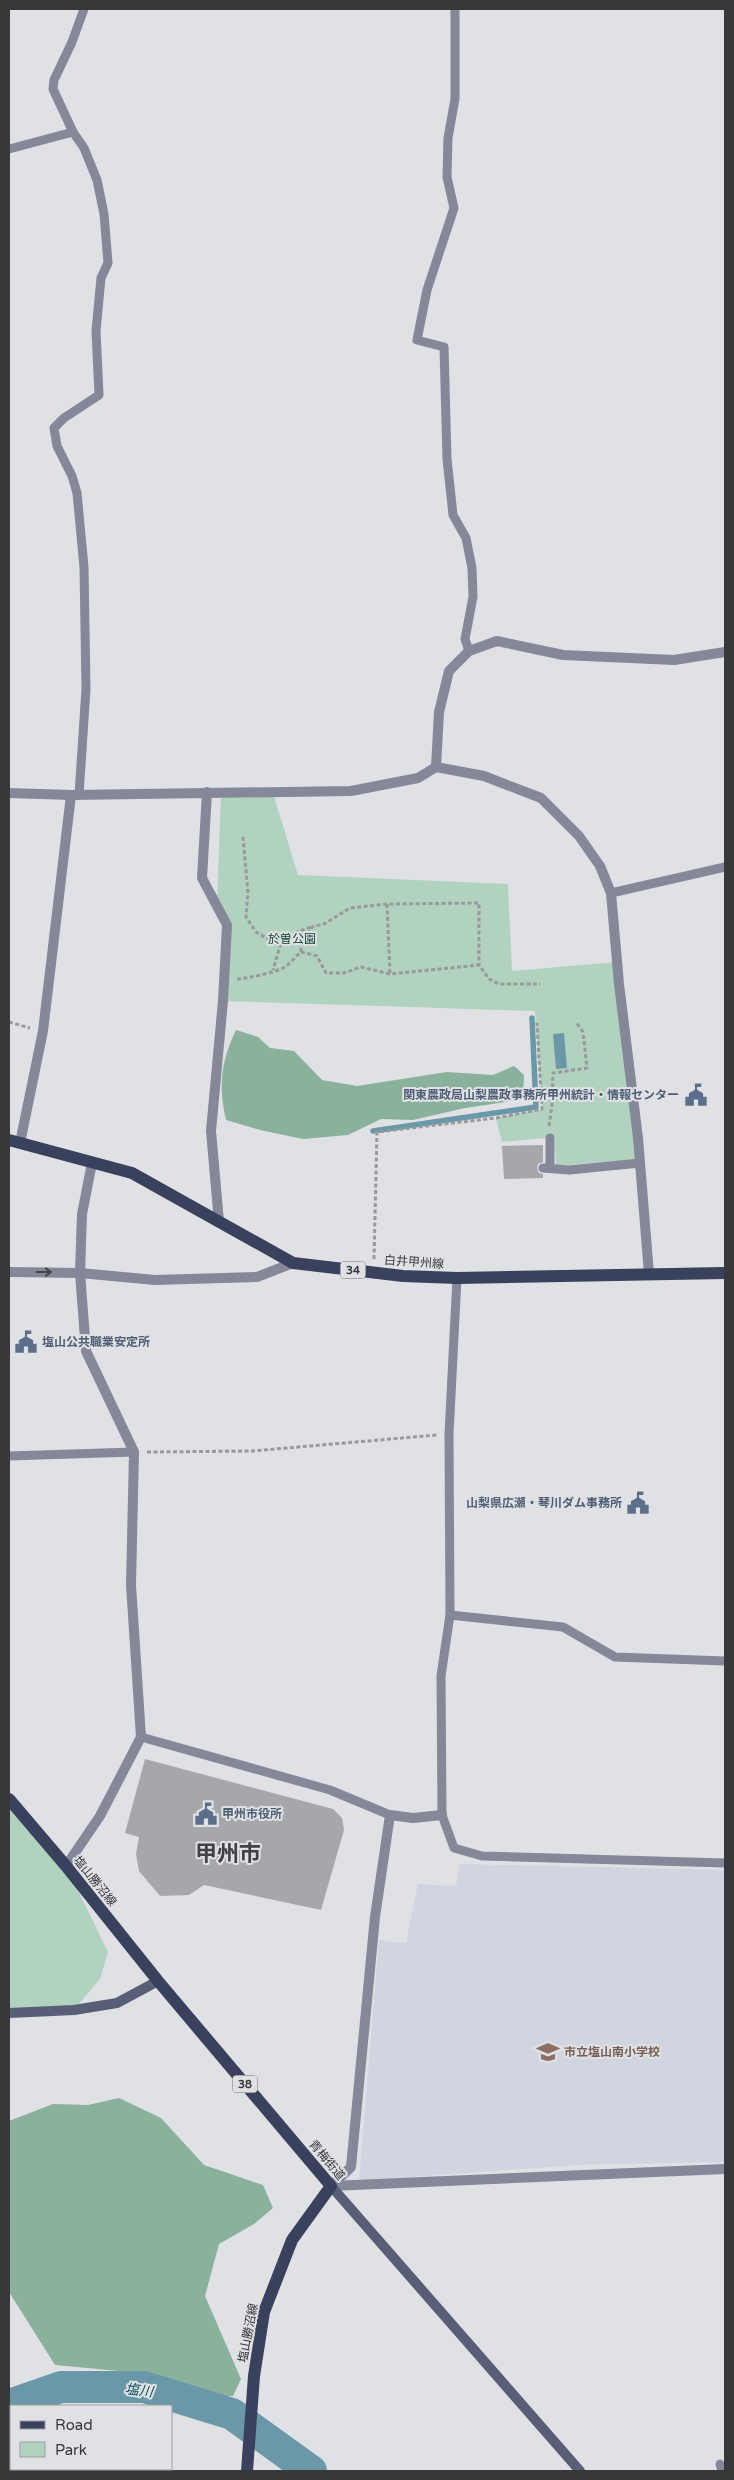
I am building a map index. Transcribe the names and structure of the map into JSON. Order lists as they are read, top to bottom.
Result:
{
  "streets": {
    "main road": [
      "白井甲州線",
      "34",
      "塩山勝沼線",
      "38",
      "青梅街道"
    ]
  },
  "crossings": [
    ["塩山勝沼線", "青梅街道"]
  ],
  "districts": ["甲州市"],
  "water": ["塩川"],
  "parks": ["於曽公園"],
  "places": {
    "public building": [
      "関東農政局山梨農政事務所甲州統計・情報センター",
      "塩山公共職業安定所",
      "山梨県広瀬・琴川ダム事務所",
      "甲州市役所"
    ],
    "school or university": ["市立塩山南小学校"]
  },
  "legend": ["Road", "Park"]
}
